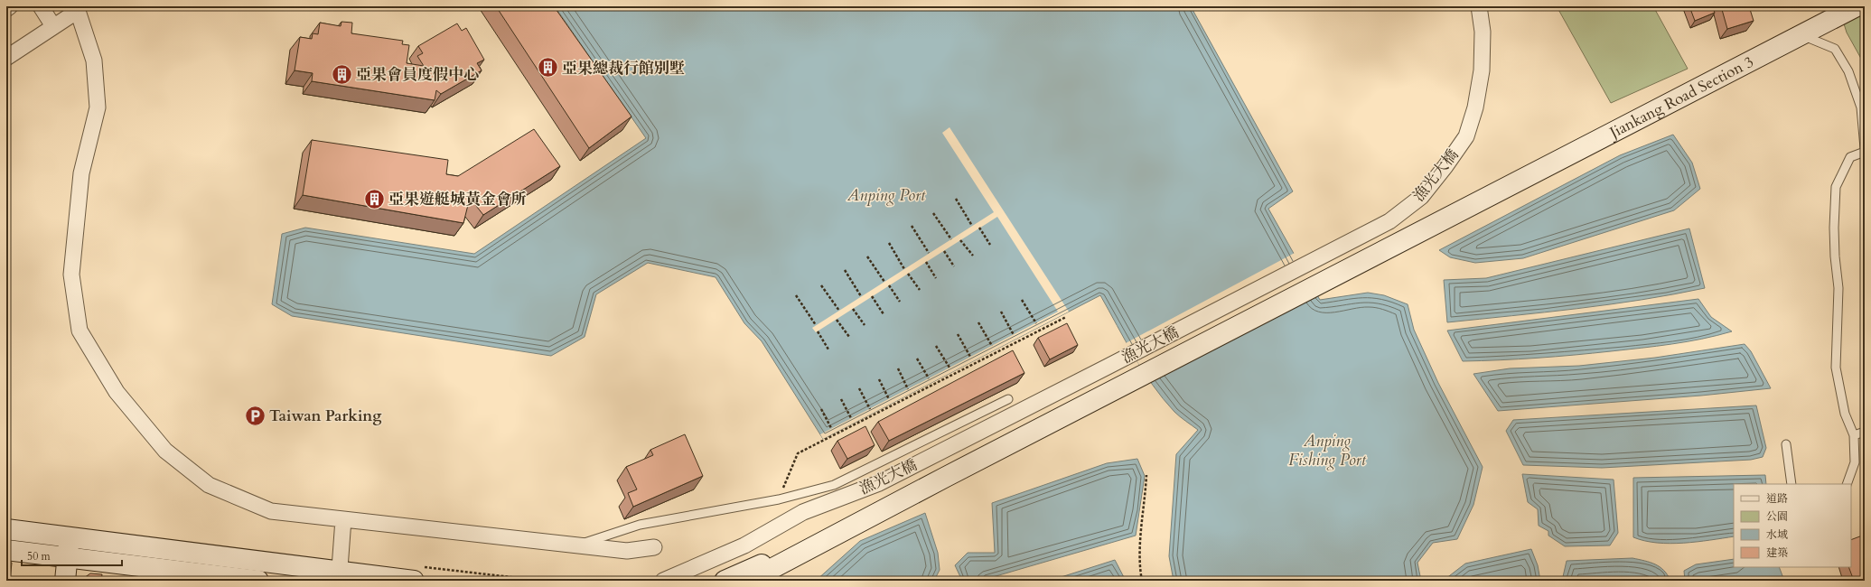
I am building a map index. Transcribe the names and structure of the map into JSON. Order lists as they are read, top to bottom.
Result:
{
  "streets": {
    "street": ["Jiankang Road Section 3", "漁光大橋"]
  },
  "crossings": [
    ["Jiankang Road Section 3", "漁光大橋"]
  ],
  "water": ["Anping Port", "Anping Fishing Port"],
  "places": {
    "building": ["亞果總裁行館別墅", "亞果會員度假中心", "亞果遊艇城黃金會所"],
    "parking": ["Taiwan Parking"]
  },
  "legend": [
    "道路",
    "公園",
    "水域",
    "建築"
  ],
  "scale_bar": "50 m"
}
